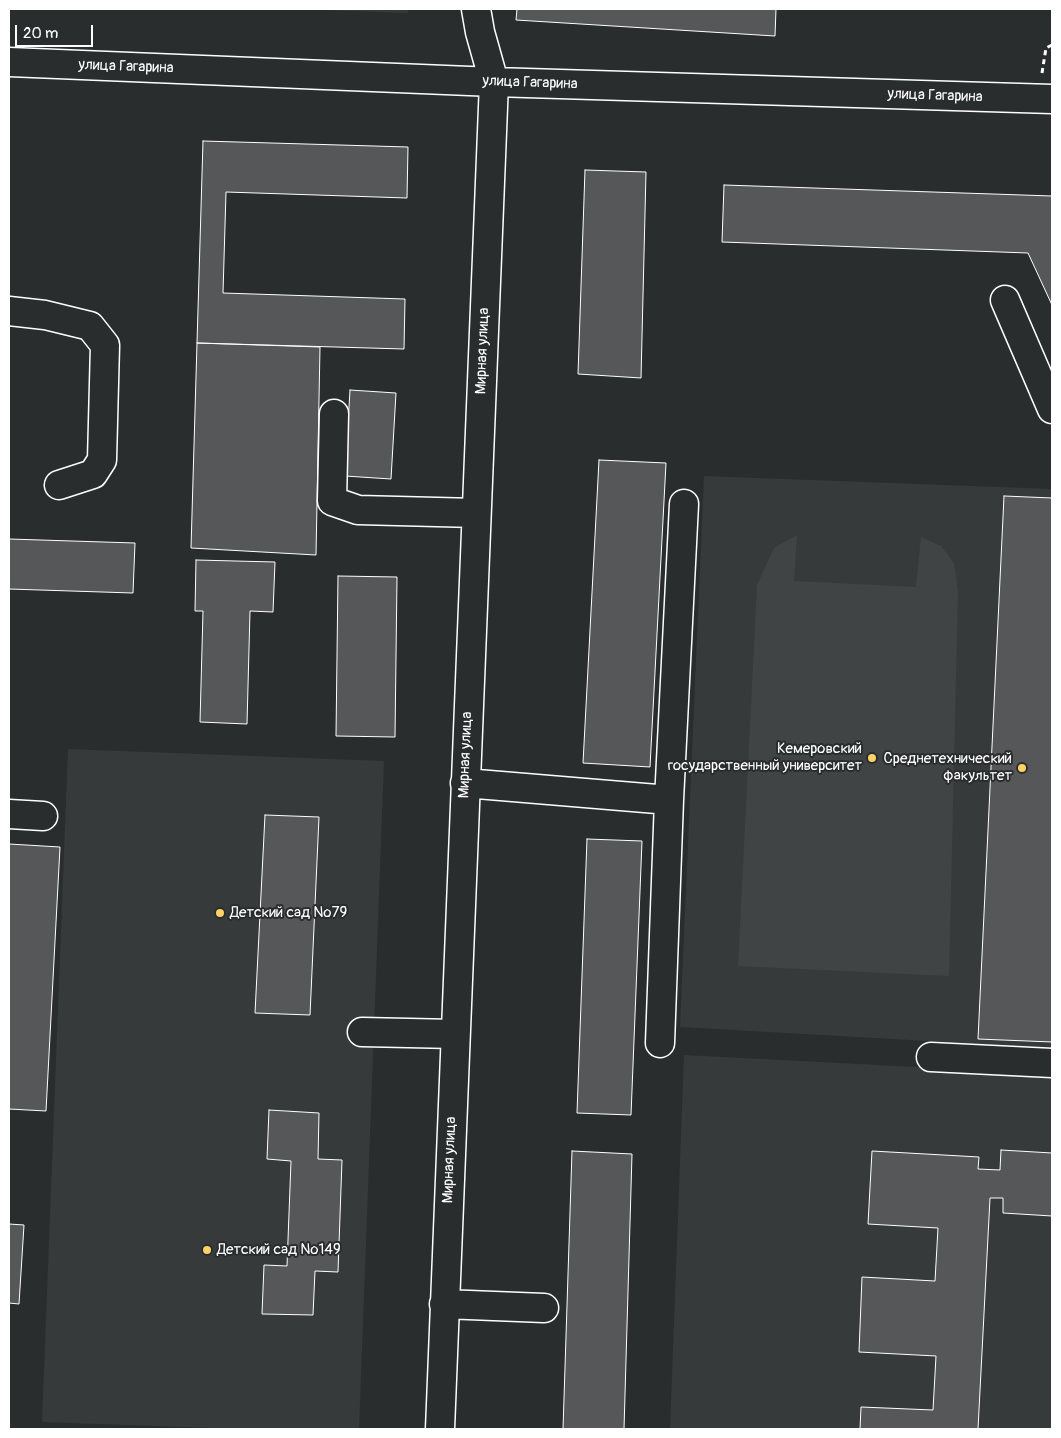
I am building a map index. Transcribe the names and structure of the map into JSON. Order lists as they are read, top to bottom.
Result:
{
  "streets": {
    "street": ["улица Гагарина", "Мирная улица"]
  },
  "crossings": [
    ["улица Гагарина", "Мирная улица"]
  ],
  "places": [
    "Кемеровский государственный университет",
    "Среднетехнический факультет",
    "Детский сад №79",
    "Детский сад №149"
  ],
  "scale_bar": "20 m"
}
